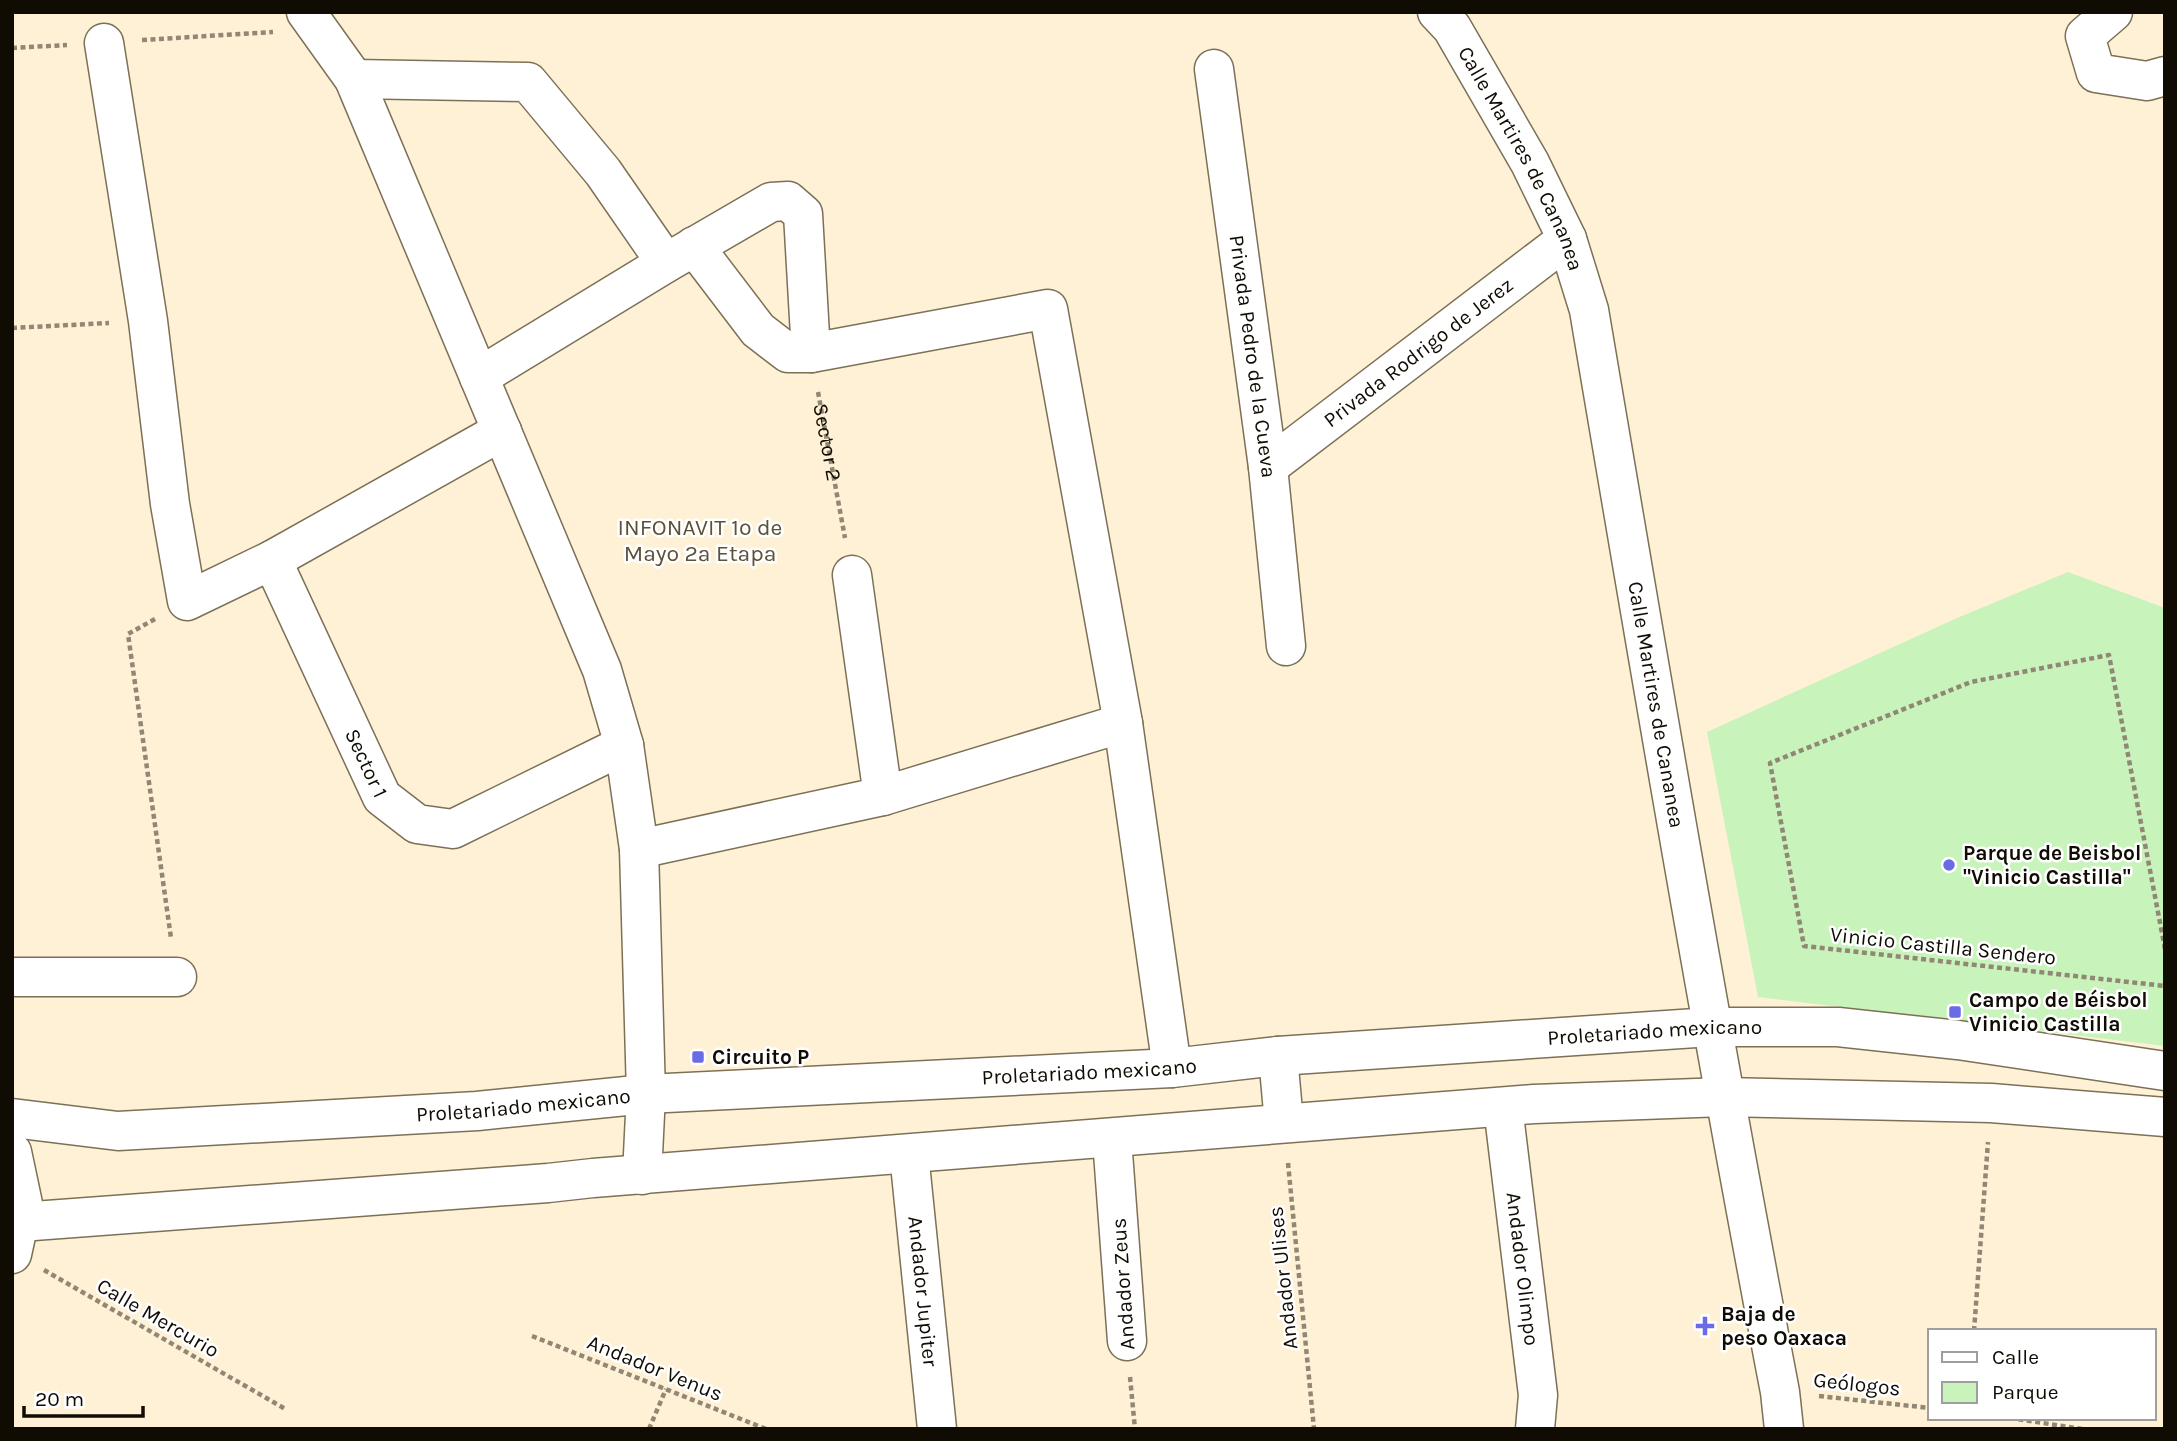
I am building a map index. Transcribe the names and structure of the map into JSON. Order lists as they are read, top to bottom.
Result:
{
  "streets": {
    "street": [
      "Calle Martires de Cananea",
      "Privada Rodrigo de Jerez",
      "Privada Pedro de la Cueva",
      "Sector 1",
      "Proletariado mexicano",
      "Andador Olimpo",
      "Andador Zeus",
      "Andador Jupiter"
    ],
    "path": [
      "Sector 2",
      "Vinicio Castilla Sendero",
      "Andador Ulises",
      "Calle Mercurio",
      "Andador Venus",
      "Geólogos"
    ]
  },
  "crossings": [
    ["Calle Martires de Cananea", "Privada Rodrigo de Jerez"],
    ["Calle Martires de Cananea", "Proletariado mexicano"],
    ["Calle Martires de Cananea", "Geólogos"],
    ["Privada Rodrigo de Jerez", "Privada Pedro de la Cueva"]
  ],
  "districts": ["INFONAVIT 1º de Mayo 2ª Etapa"],
  "places": {
    "other": ["Parque de Beisbol \"Vinicio Castilla\""],
    "transit": ["Campo de Béisbol Vinicio Castilla", "Circuito P"],
    "health": ["Baja de peso Oaxaca"]
  },
  "legend": ["Calle", "Parque"],
  "scale_bar": "20 m"
}
